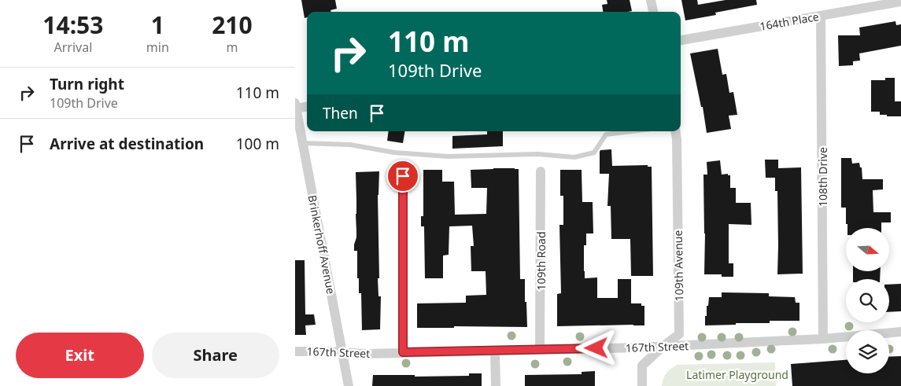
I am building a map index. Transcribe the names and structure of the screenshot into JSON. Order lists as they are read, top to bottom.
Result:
{
  "streets": {
    "street": [
      "164th Place",
      "108th Drive",
      "Brinkerhoff Avenue",
      "109th Road",
      "109th Avenue",
      "167th Street"
    ]
  },
  "crossings": [
    ["164th Place", "108th Drive"],
    ["108th Drive", "167th Street"],
    ["Brinkerhoff Avenue", "167th Street"],
    ["109th Road", "167th Street"],
    ["109th Avenue", "167th Street"]
  ],
  "parks": ["Latimer Playground"],
  "north": "right",
  "page": {
    "eta": [
      "14:53",
      "Arrival",
      "1",
      "min",
      "210",
      "m"
    ],
    "turn": ["110 m", "109th Drive"],
    "list": [
      {
        "name": "Turn right",
        "note": "109th Drive",
        "value": "110 m"
      },
      {
        "name": "Arrive at destination",
        "value": "100 m"
      }
    ],
    "then": "Then",
    "buttons": ["Exit", "Share"]
  }
}
